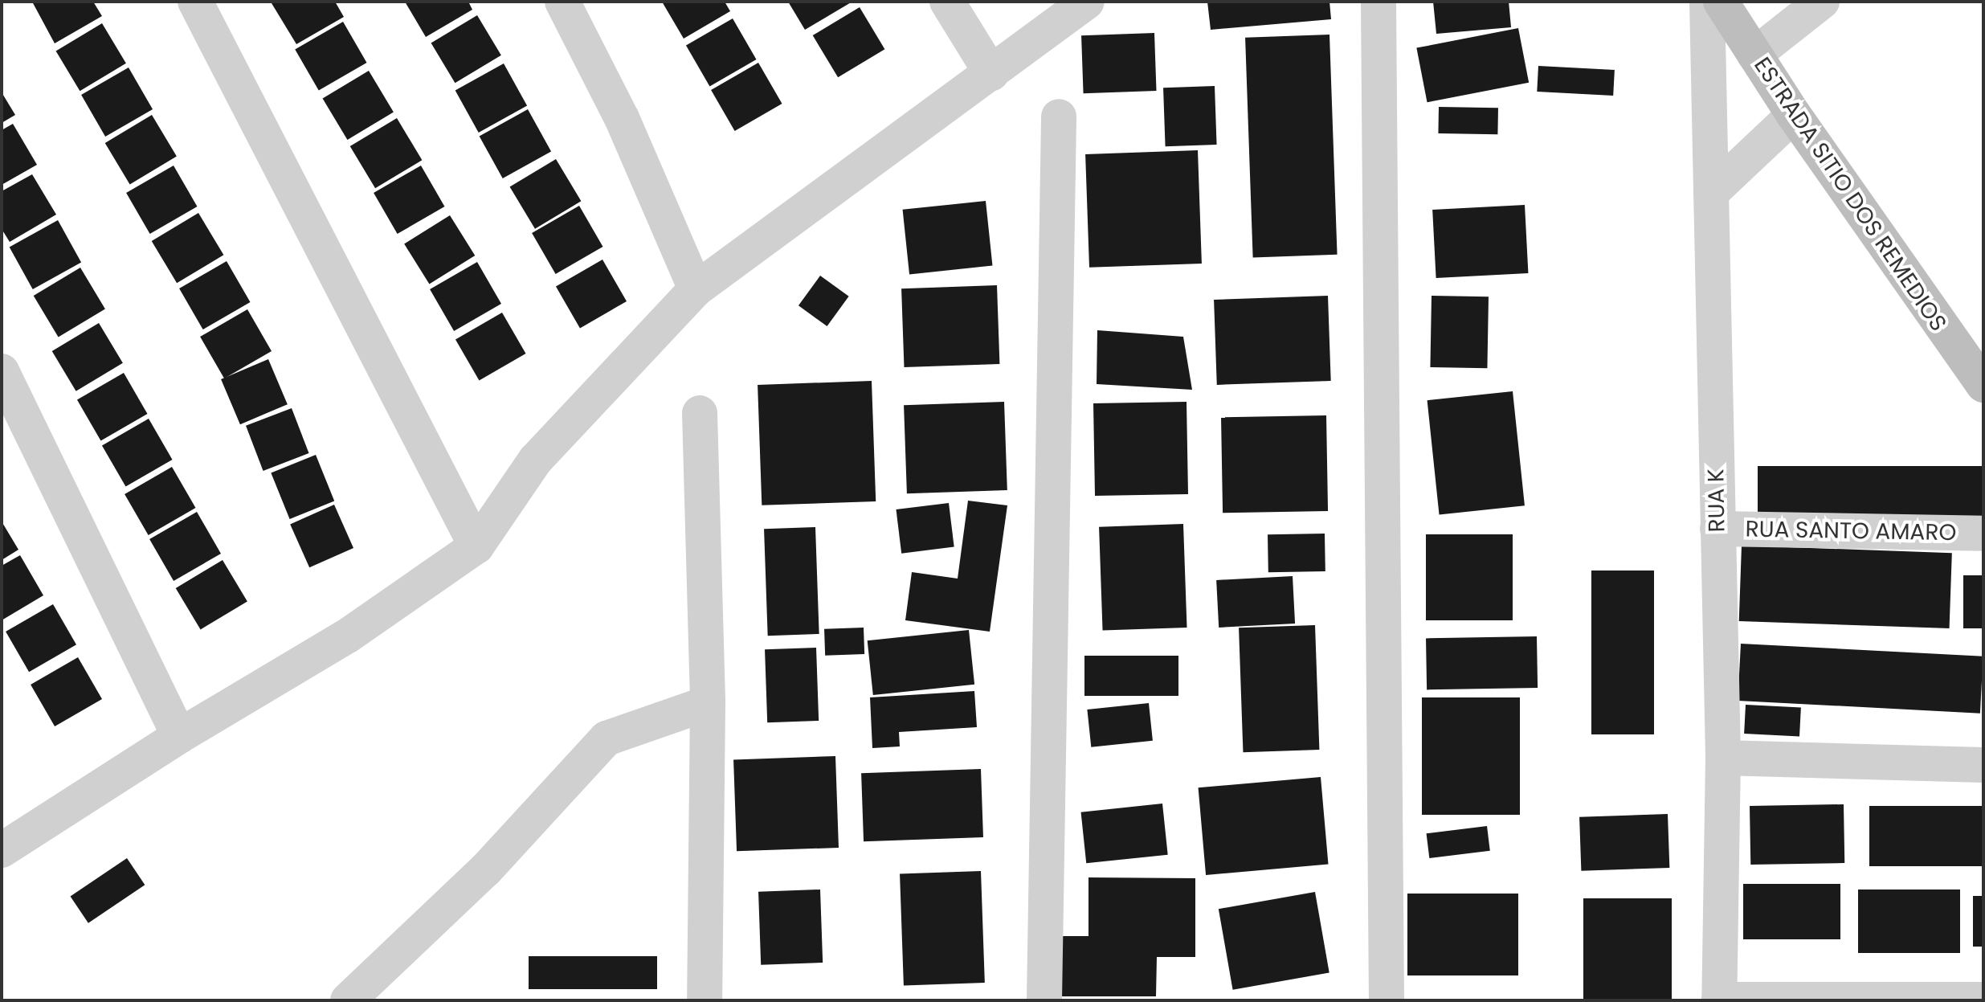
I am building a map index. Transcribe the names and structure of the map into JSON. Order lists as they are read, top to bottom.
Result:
{
  "streets": {
    "street": ["ESTRADA SITIO DOS REMEDIOS", "RUA K", "RUA SANTO AMARO"]
  },
  "crossings": [
    ["RUA K", "RUA SANTO AMARO"]
  ]
}
